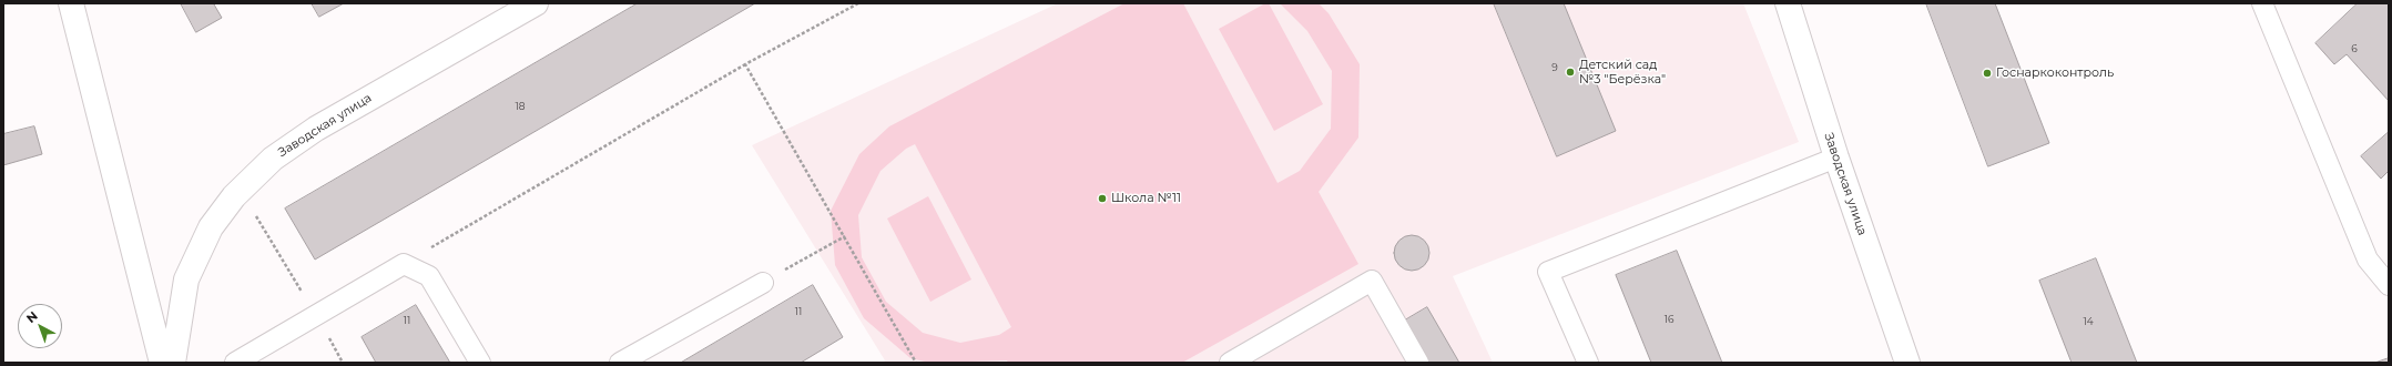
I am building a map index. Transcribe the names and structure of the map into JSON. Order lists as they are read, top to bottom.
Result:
{
  "streets": {
    "street": ["Заводская улица"]
  },
  "places": ["Детский сад №3 \"Берёзка\"", "Госнаркоконтроль", "Школа №11"],
  "house_numbers": [
    "6",
    "9",
    "18",
    "11",
    "16",
    "11",
    "14"
  ],
  "north": "top left"
}
